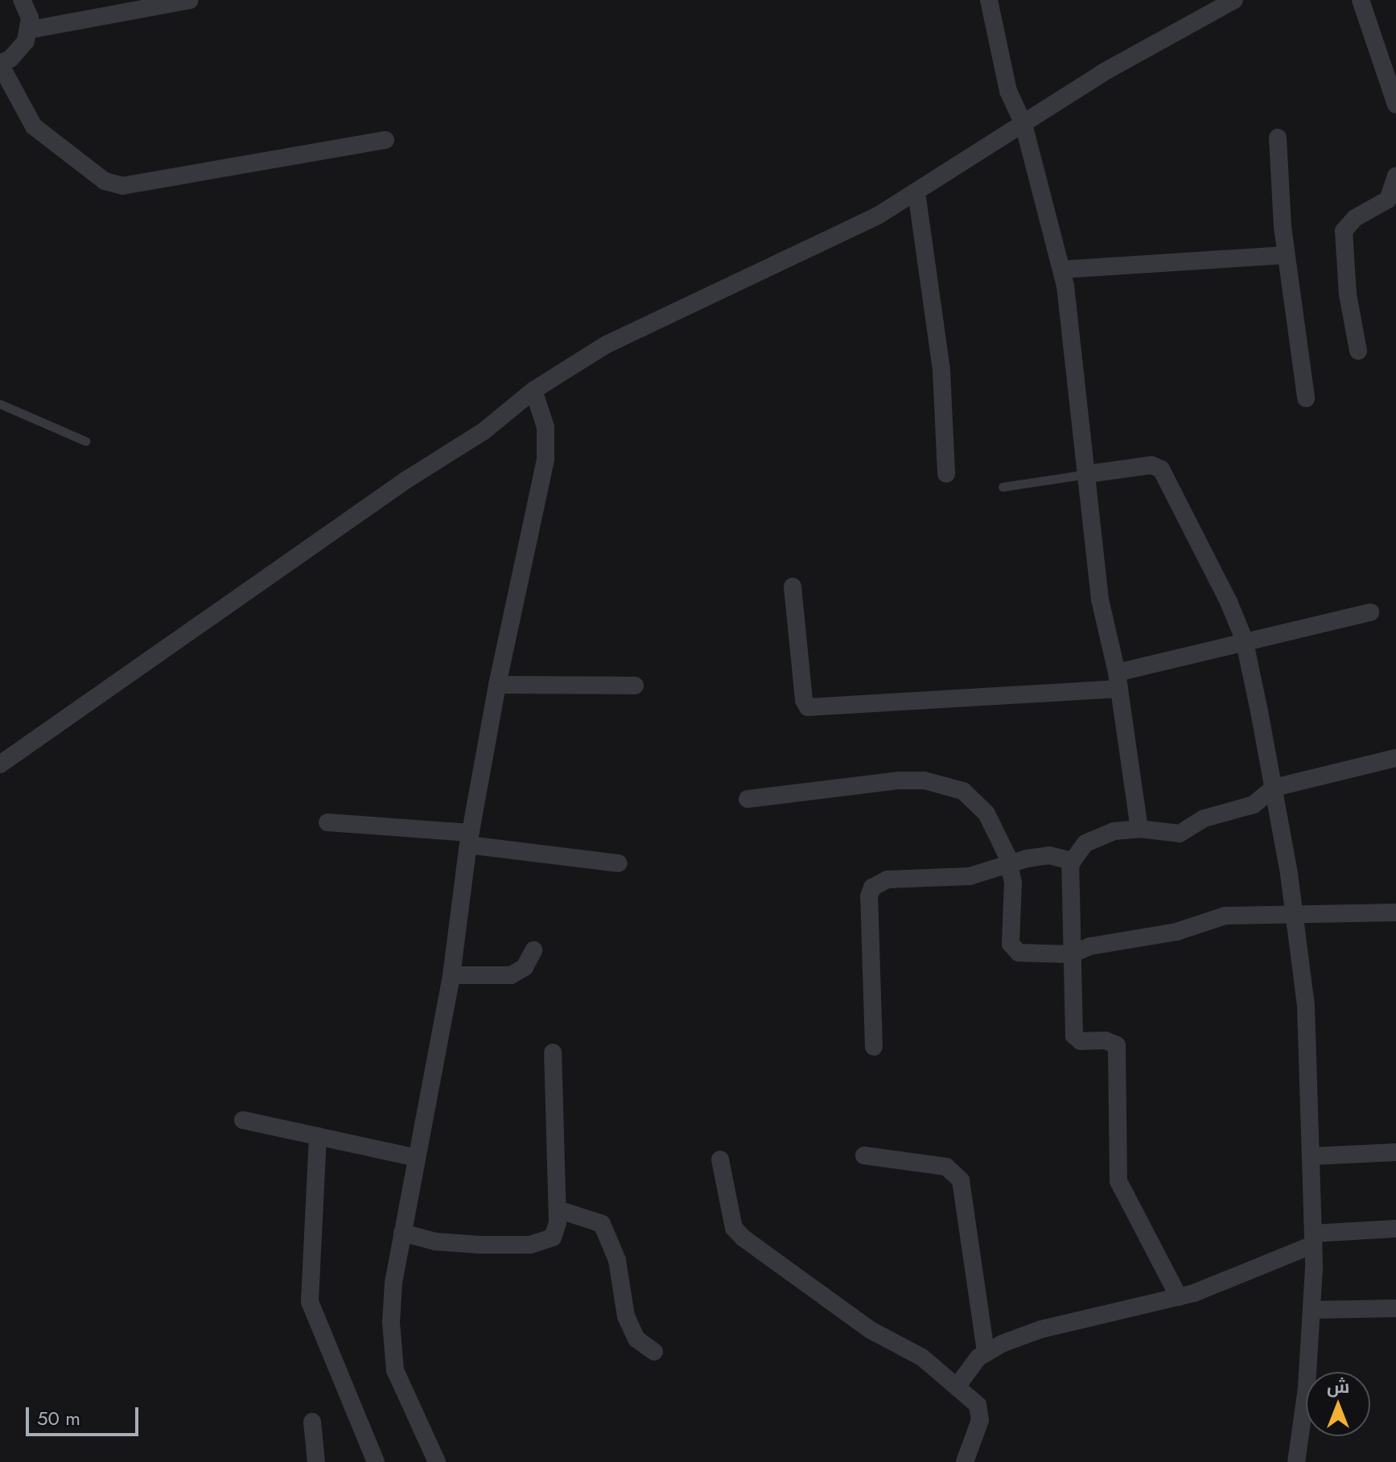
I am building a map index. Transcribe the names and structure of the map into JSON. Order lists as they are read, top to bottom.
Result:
{
  "scale_bar": "50 m",
  "north": "top"
}
